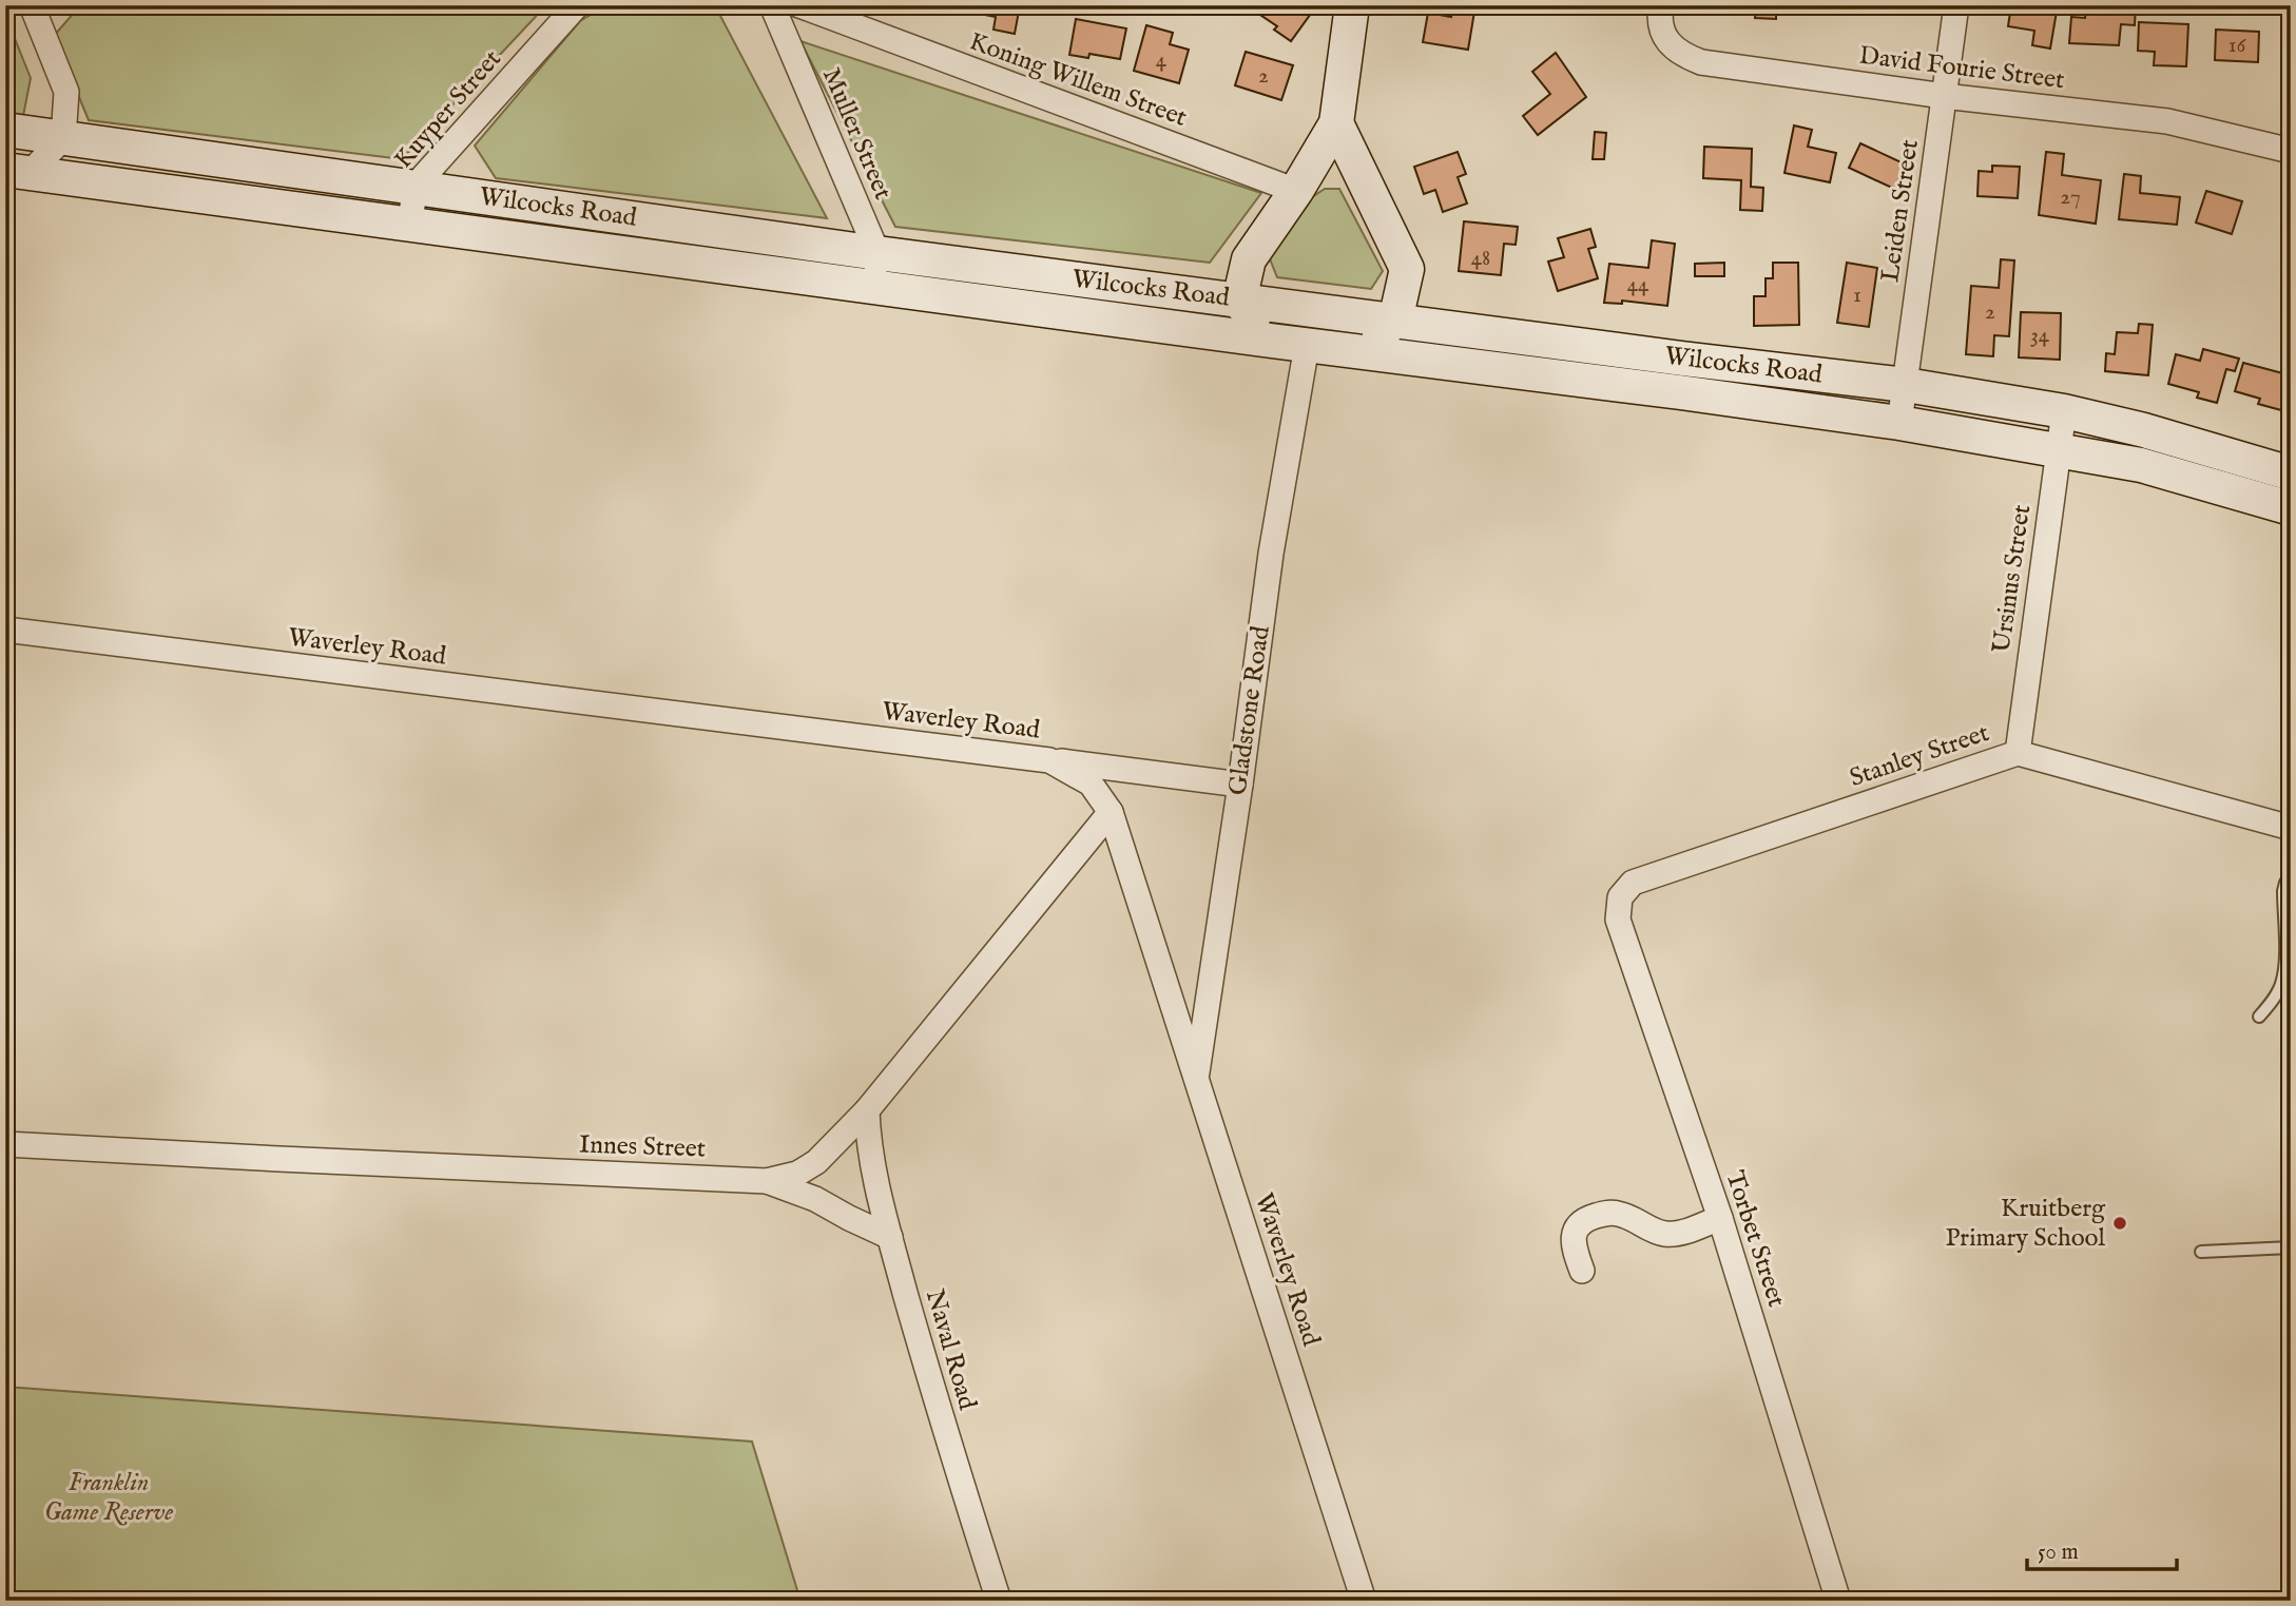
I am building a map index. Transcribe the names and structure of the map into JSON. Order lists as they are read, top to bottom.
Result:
{
  "streets": {
    "street": [
      "David Fourie Street",
      "Koning Willem Street",
      "Kuyper Street",
      "Muller Street",
      "Wilcocks Road",
      "Leiden Street",
      "Ursinus Street",
      "Waverley Road",
      "Gladstone Road",
      "Stanley Street",
      "Innes Street",
      "Torbet Street",
      "Naval Road"
    ]
  },
  "crossings": [
    ["David Fourie Street", "Leiden Street"],
    ["Kuyper Street", "Wilcocks Road"],
    ["Muller Street", "Wilcocks Road"],
    ["Wilcocks Road", "Leiden Street"],
    ["Wilcocks Road", "Ursinus Street"],
    ["Wilcocks Road", "Gladstone Road"],
    ["Ursinus Street", "Stanley Street"],
    ["Waverley Road", "Gladstone Road"],
    ["Waverley Road", "Innes Street"],
    ["Stanley Street", "Torbet Street"],
    ["Innes Street", "Naval Road"]
  ],
  "parks": ["Franklin Game Reserve"],
  "places": ["Kruitberg Primary School"],
  "house_numbers": [
    "16",
    "4",
    "2",
    "27",
    "48",
    "44",
    "1",
    "2",
    "34"
  ],
  "scale_bar": "50 m"
}
